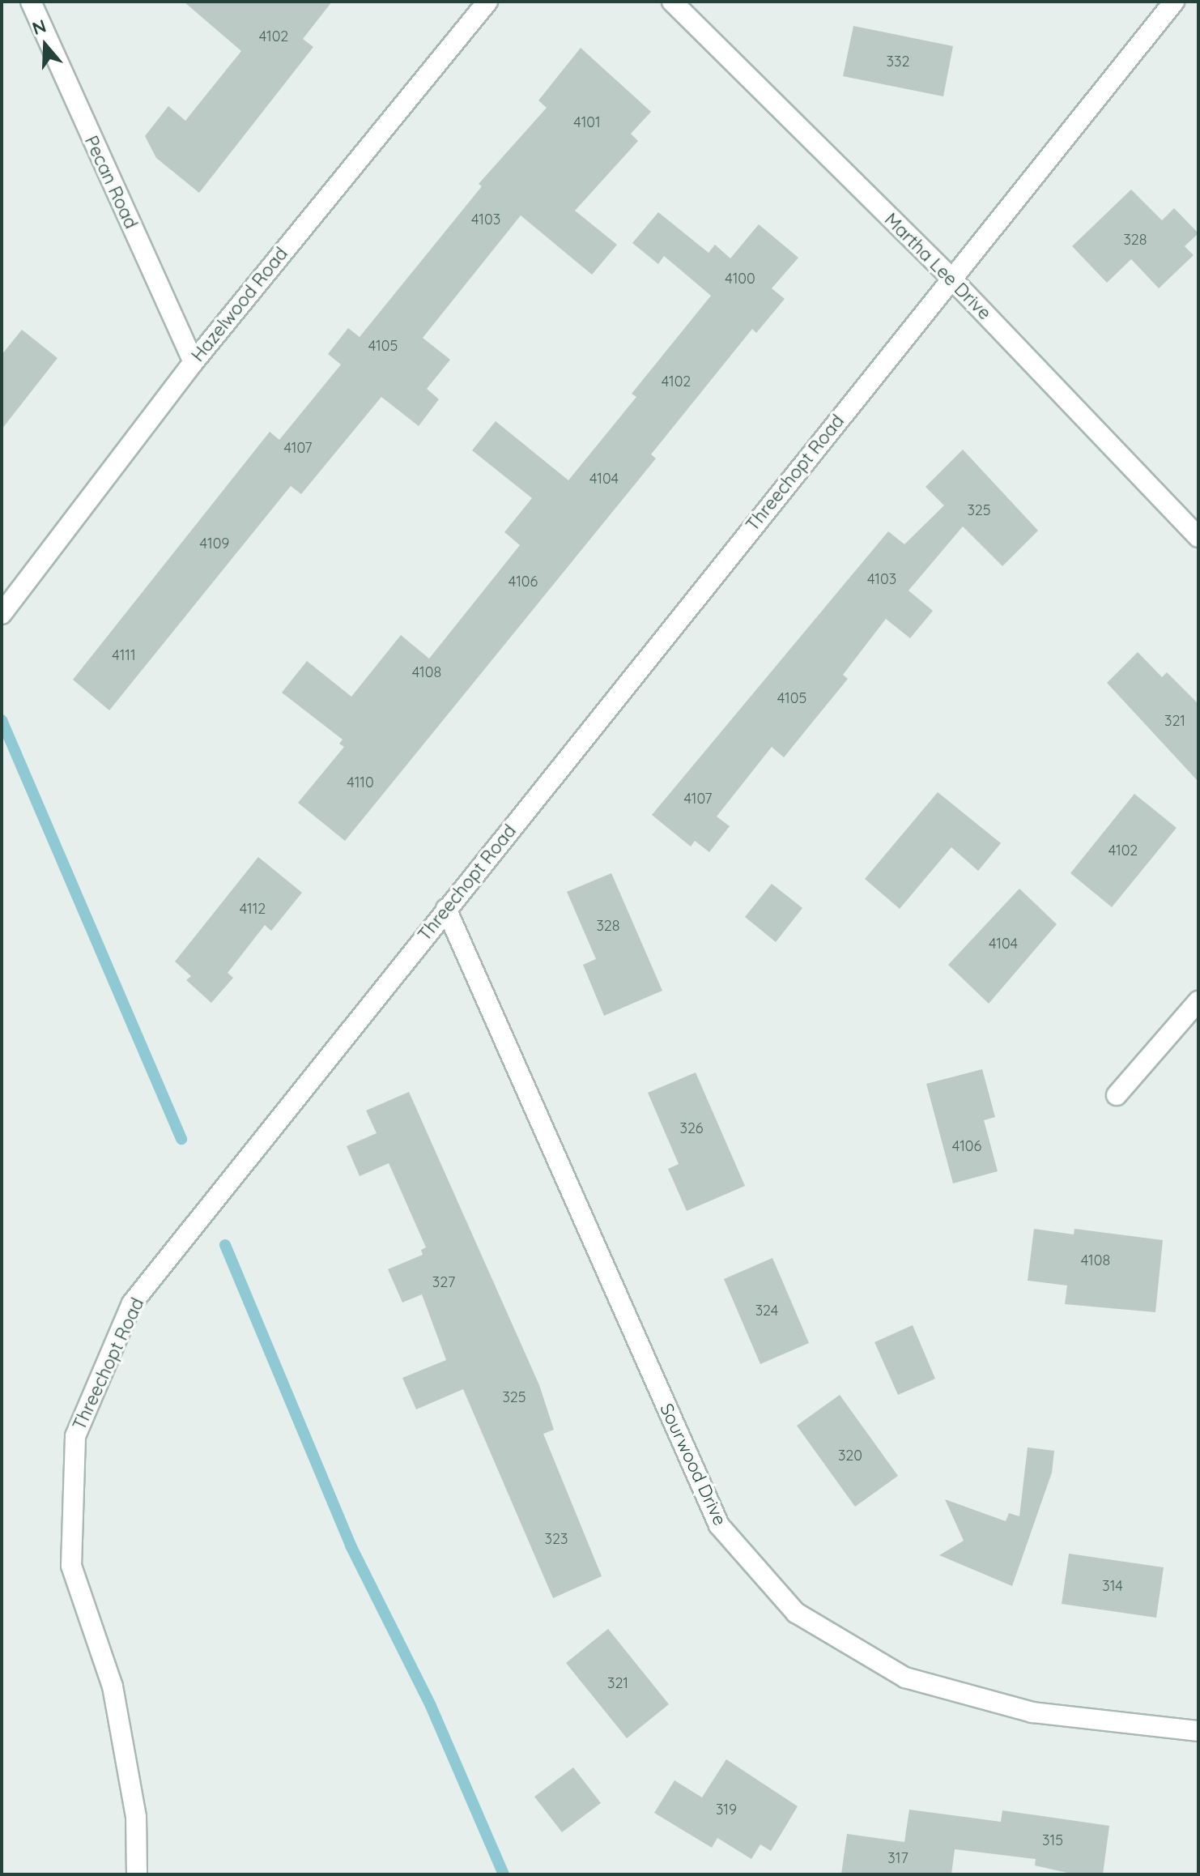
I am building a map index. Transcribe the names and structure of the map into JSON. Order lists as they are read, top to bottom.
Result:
{
  "streets": {
    "street": [
      "Pecan Road",
      "Martha Lee Drive",
      "Hazelwood Road",
      "Threechopt Road",
      "Sourwood Drive"
    ]
  },
  "crossings": [
    ["Pecan Road", "Hazelwood Road"],
    ["Martha Lee Drive", "Threechopt Road"],
    ["Threechopt Road", "Sourwood Drive"]
  ],
  "house_numbers": [
    "4102",
    "332",
    "4101",
    "4103",
    "328",
    "4100",
    "4105",
    "4102",
    "4107",
    "4104",
    "325",
    "4109",
    "4103",
    "4106",
    "4111",
    "4108",
    "4105",
    "321",
    "4110",
    "4107",
    "4102",
    "4112",
    "328",
    "4104",
    "326",
    "4106",
    "4108",
    "327",
    "324",
    "325",
    "320",
    "323",
    "314",
    "321",
    "319",
    "315",
    "317"
  ],
  "north": "top"
}
